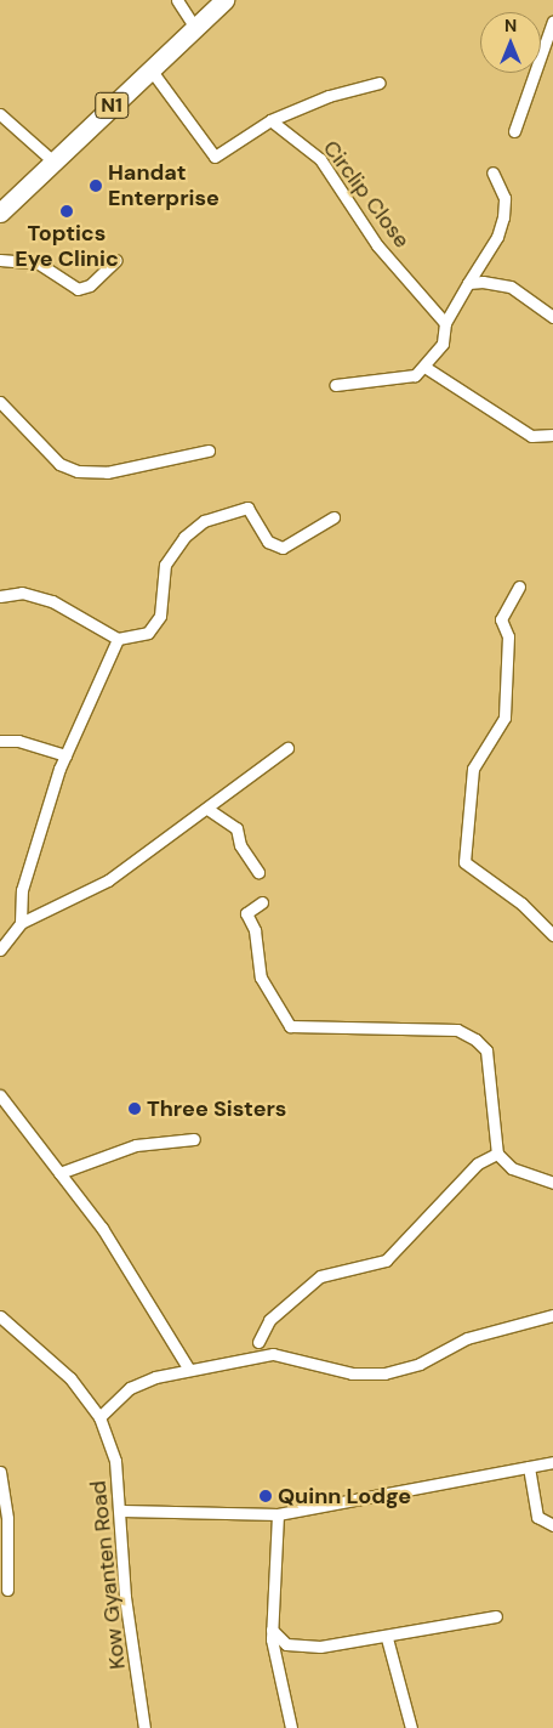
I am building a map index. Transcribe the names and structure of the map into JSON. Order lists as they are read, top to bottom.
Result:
{
  "streets": {
    "highway": ["N1"],
    "street": ["Circlip Close", "Kow Gyanten Road"]
  },
  "places": [
    "Handat Enterprise",
    "Toptics Eye Clinic",
    "Three Sisters",
    "Quinn Lodge"
  ],
  "north": "top"
}
